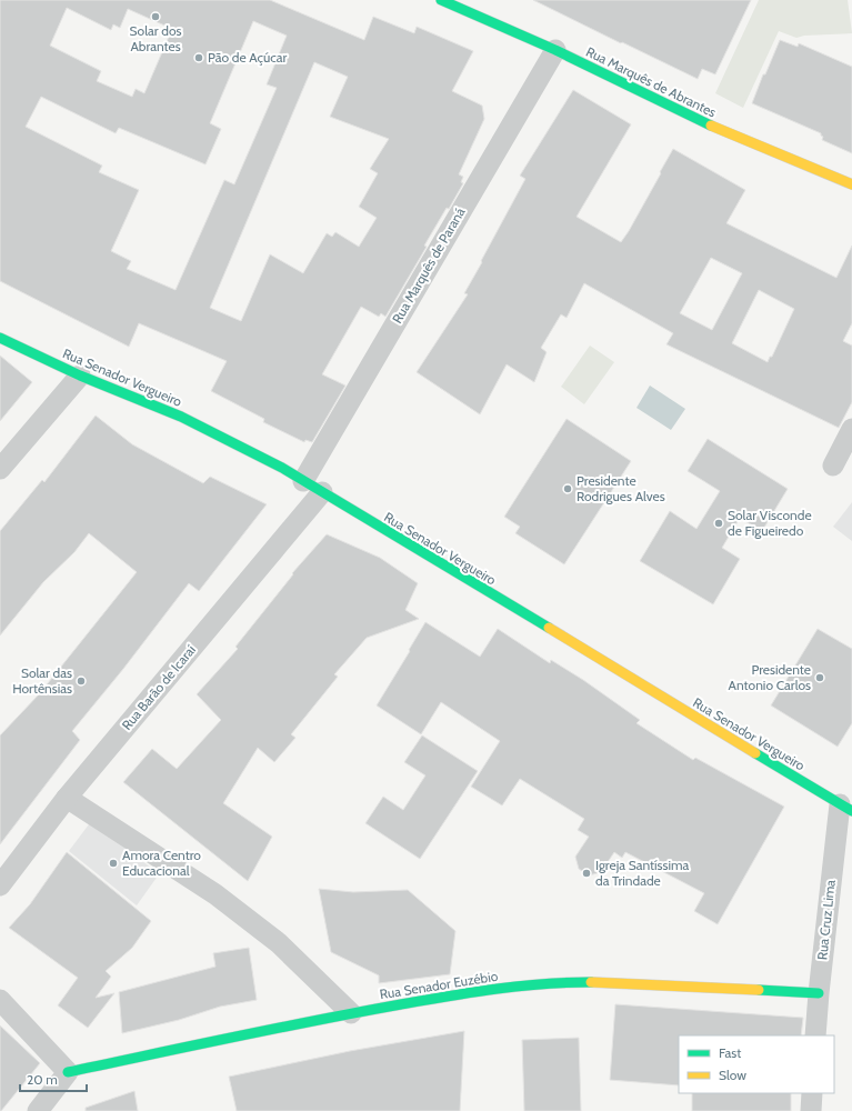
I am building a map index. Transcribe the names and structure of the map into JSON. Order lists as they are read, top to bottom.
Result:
{
  "streets": {
    "street": [
      "Rua Marquês de Abrantes",
      "Rua Marquês de Paraná",
      "Rua Senador Vergueiro",
      "Rua Barão de Icaraí",
      "Rua Cruz Lima",
      "Rua Senador Euzébio"
    ]
  },
  "crossings": [
    ["Rua Marquês de Abrantes", "Rua Marquês de Paraná"],
    ["Rua Marquês de Paraná", "Rua Senador Vergueiro"],
    ["Rua Senador Vergueiro", "Rua Barão de Icaraí"],
    ["Rua Senador Vergueiro", "Rua Cruz Lima"],
    ["Rua Cruz Lima", "Rua Senador Euzébio"]
  ],
  "places": [
    "Solar dos Abrantes",
    "Pão de Açúcar",
    "Presidente Rodrigues Alves",
    "Solar Visconde de Figueiredo",
    "Presidente Antonio Carlos",
    "Solar das Hortênsias",
    "Amora Centro Educacional",
    "Igreja Santíssima da Trindade"
  ],
  "legend": ["Fast", "Slow"],
  "scale_bar": "20 m"
}
